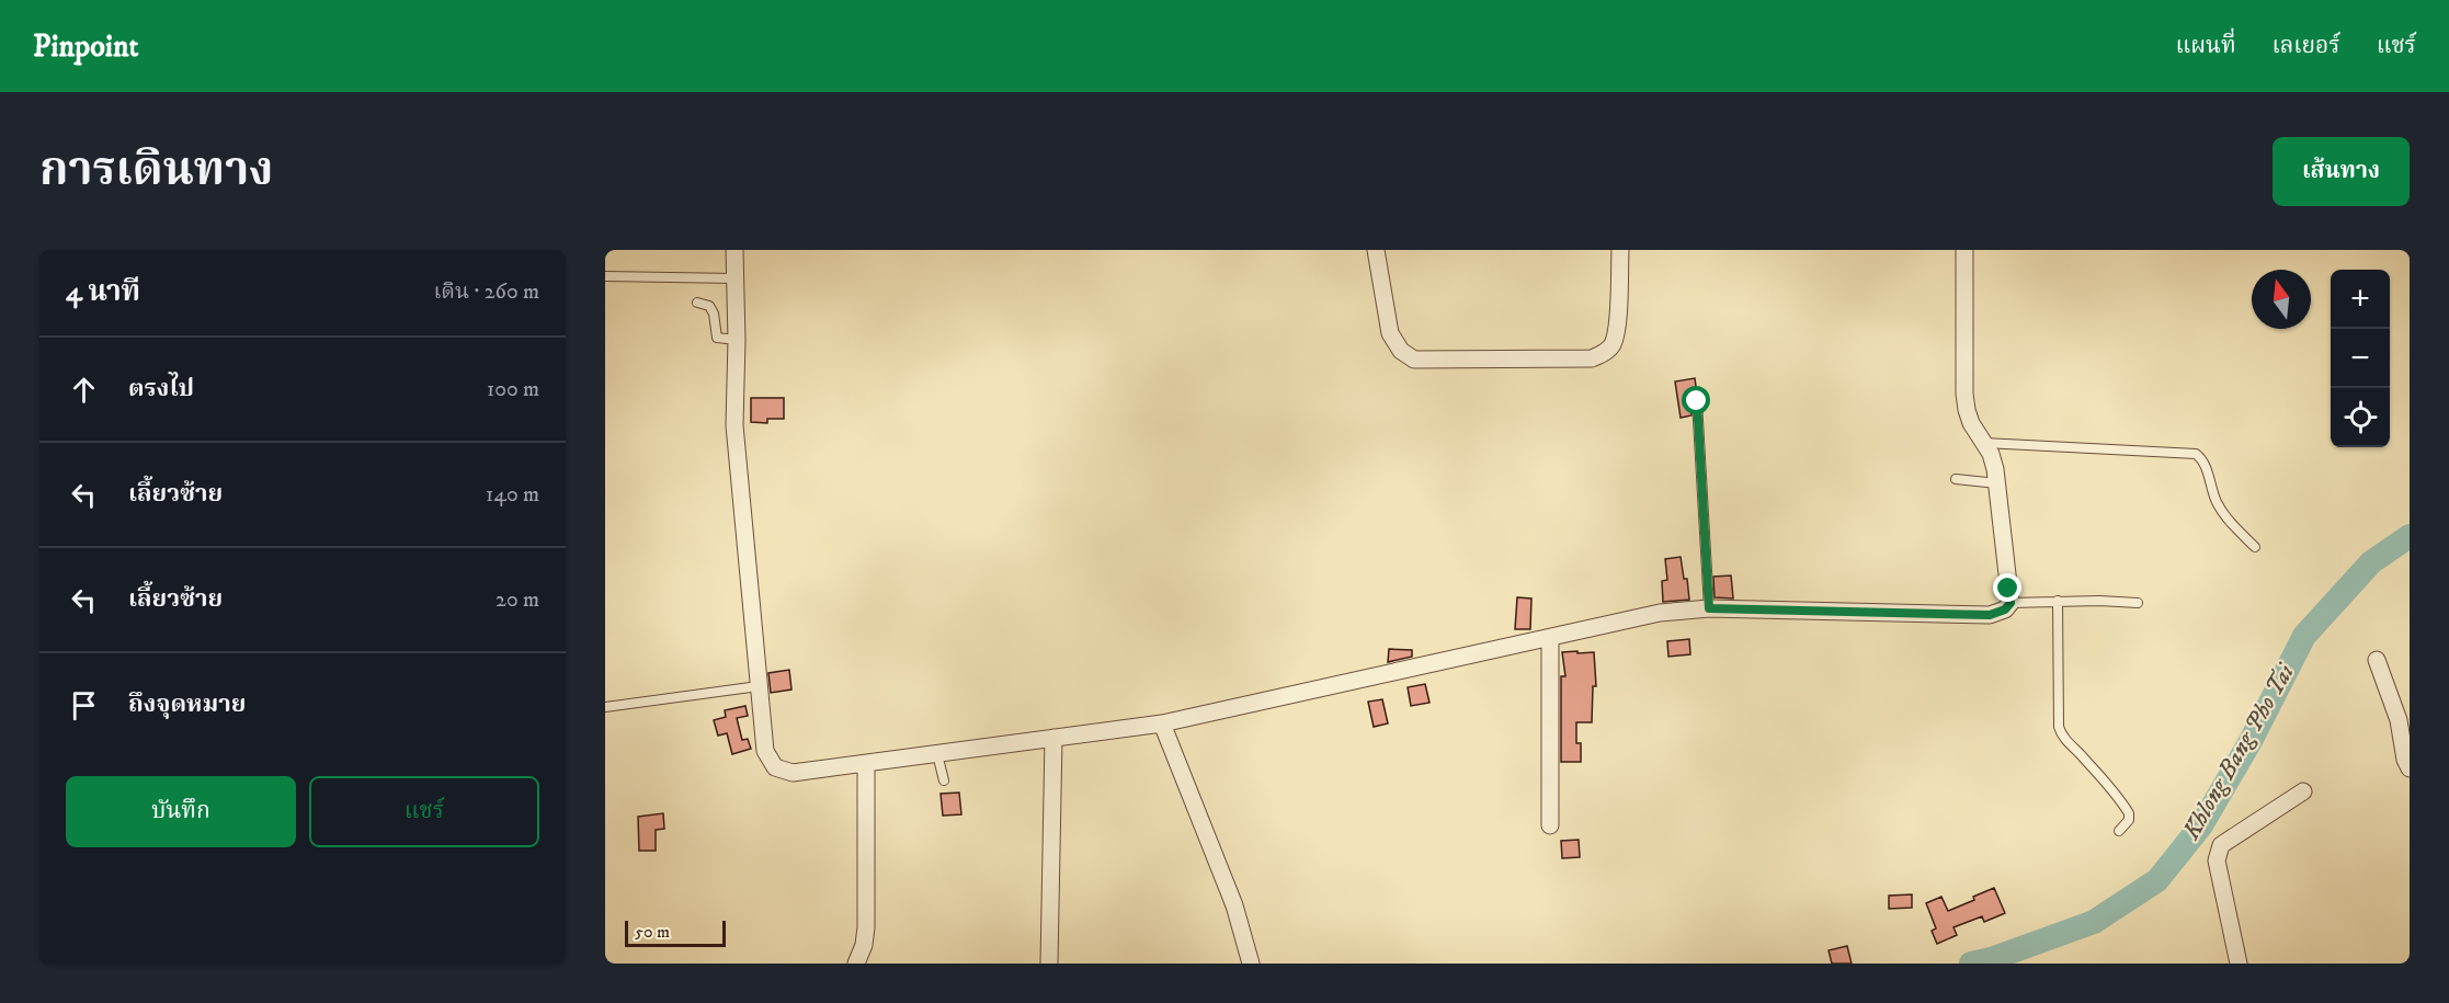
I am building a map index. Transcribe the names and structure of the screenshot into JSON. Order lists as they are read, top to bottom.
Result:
{
  "water": ["Khlong Bang Pho Tai"],
  "scale_bar": "50 m",
  "north": "top",
  "page": {
    "header": "Pinpoint",
    "nav": ["แผนที่", "เลเยอร์", "แชร์"],
    "title": "การเดินทาง",
    "buttons": [
      "เส้นทาง",
      ["บันทึก", "แชร์"]
    ],
    "heading": ["4 นาที", "เดิน · 260 m"],
    "map_buttons": ["+", "−"],
    "list": [
      ["ตรงไป", "100 m"],
      ["เลี้ยวซ้าย", "140 m"],
      ["เลี้ยวซ้าย", "20 m"],
      "ถึงจุดหมาย"
    ],
    "scale": "50 m"
  }
}
